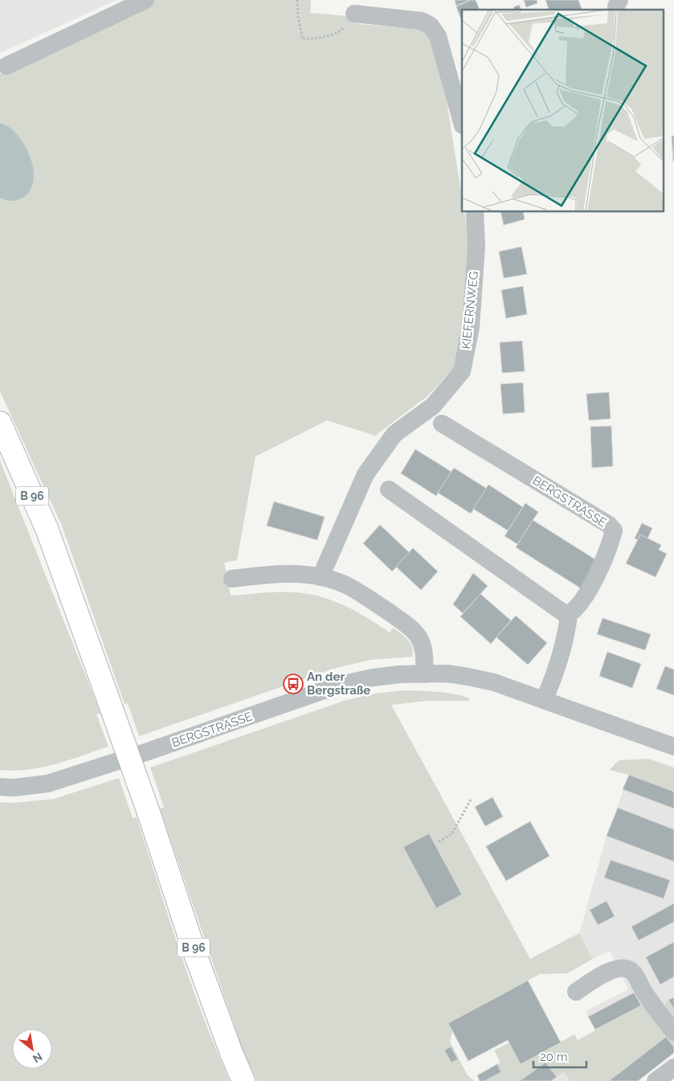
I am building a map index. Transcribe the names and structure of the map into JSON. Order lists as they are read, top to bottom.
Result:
{
  "streets": {
    "main road": ["B 96"],
    "street": ["KIEFERNWEG", "BERGSTRASSE"]
  },
  "places": {
    "bus stop": ["An der Bergstraße"]
  },
  "scale_bar": "20 m",
  "north": "bottom right"
}
